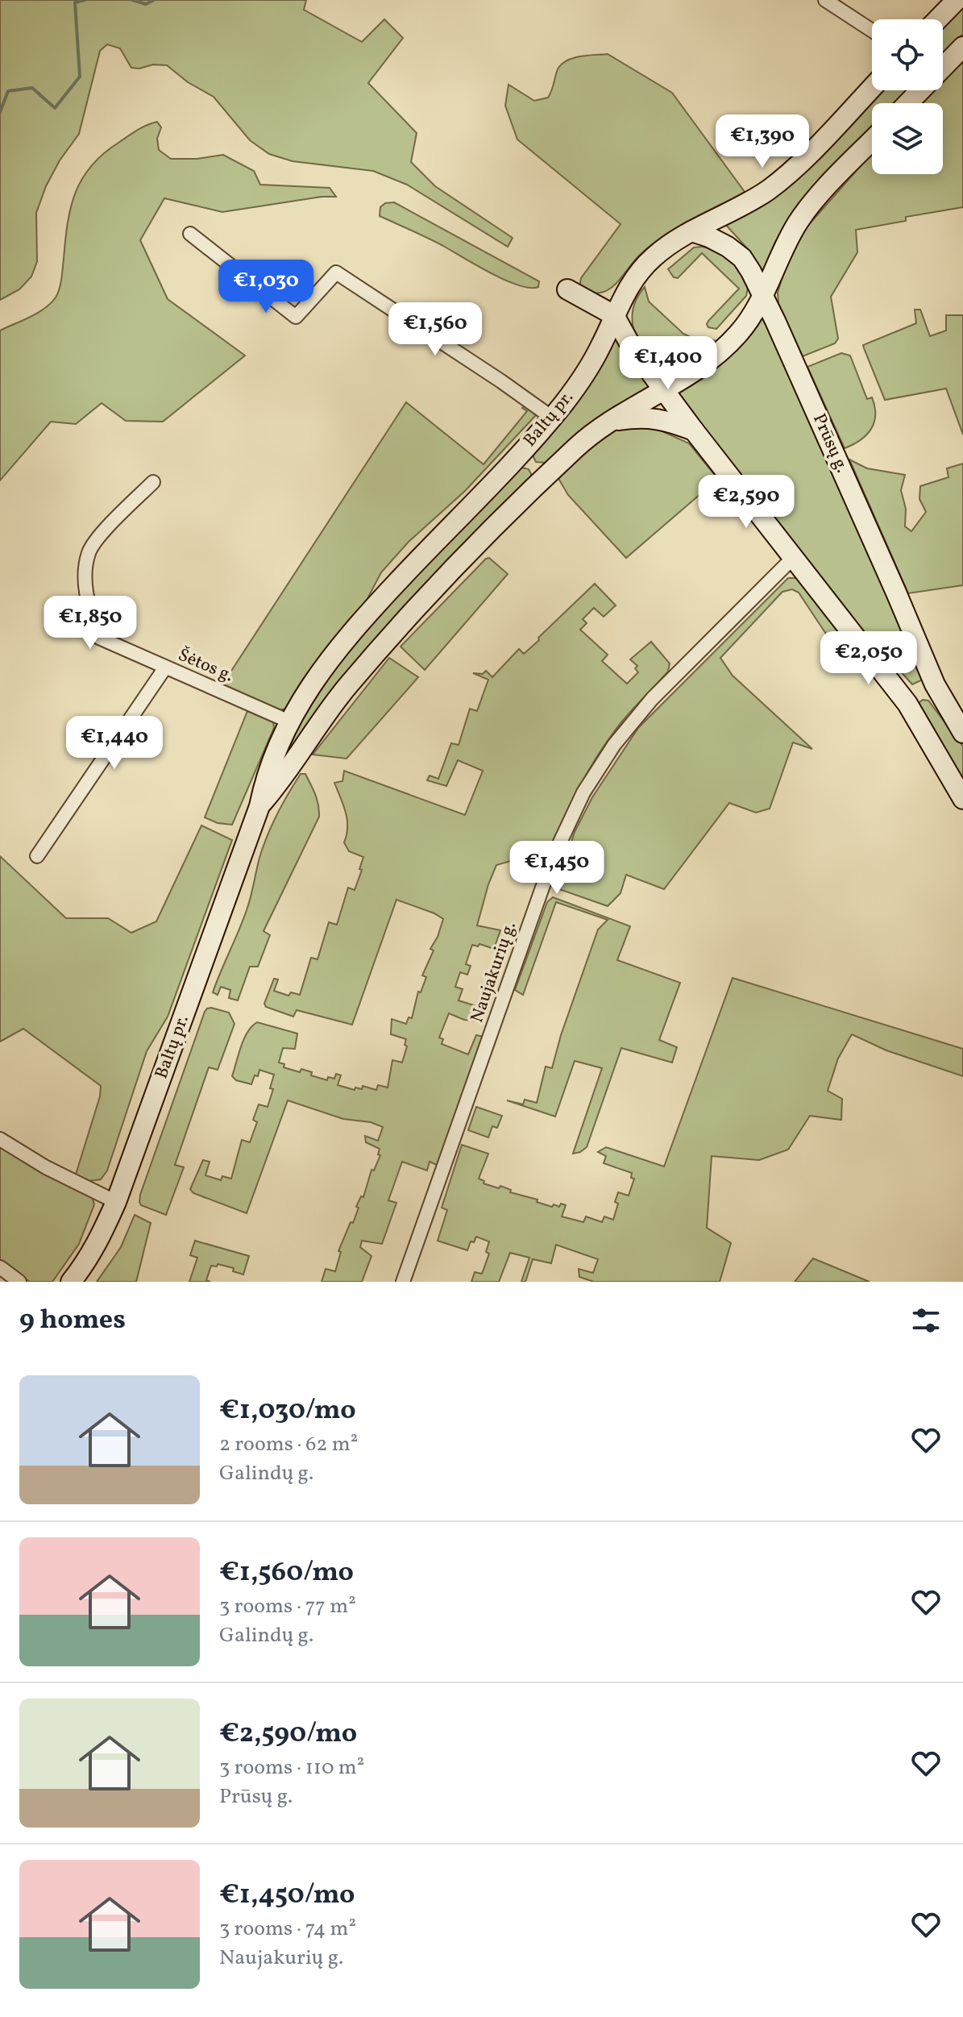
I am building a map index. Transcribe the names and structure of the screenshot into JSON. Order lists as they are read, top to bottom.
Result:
{
  "streets": {
    "main road": ["Baltų pr.", "Prūsų g."],
    "street": ["Šėtos g.", "Naujakurių g."]
  },
  "crossings": [
    ["Baltų pr.", "Prūsų g."],
    ["Baltų pr.", "Šėtos g."]
  ],
  "page": {
    "price": [
      "€1,390",
      "€1,030",
      "€1,560",
      "€1,400",
      "€2,590",
      "€1,850",
      "€2,050",
      "€1,440",
      "€1,450"
    ],
    "heading": "9 homes",
    "list": [
      {
        "name": "€1,030/mo",
        "note": "2 rooms · 62 m² · Galindų g."
      },
      {
        "name": "€1,560/mo",
        "note": "3 rooms · 77 m² · Galindų g."
      },
      {
        "name": "€2,590/mo",
        "note": "3 rooms · 110 m² · Prūsų g."
      },
      {
        "name": "€1,450/mo",
        "note": "3 rooms · 74 m² · Naujakurių g."
      }
    ]
  }
}
